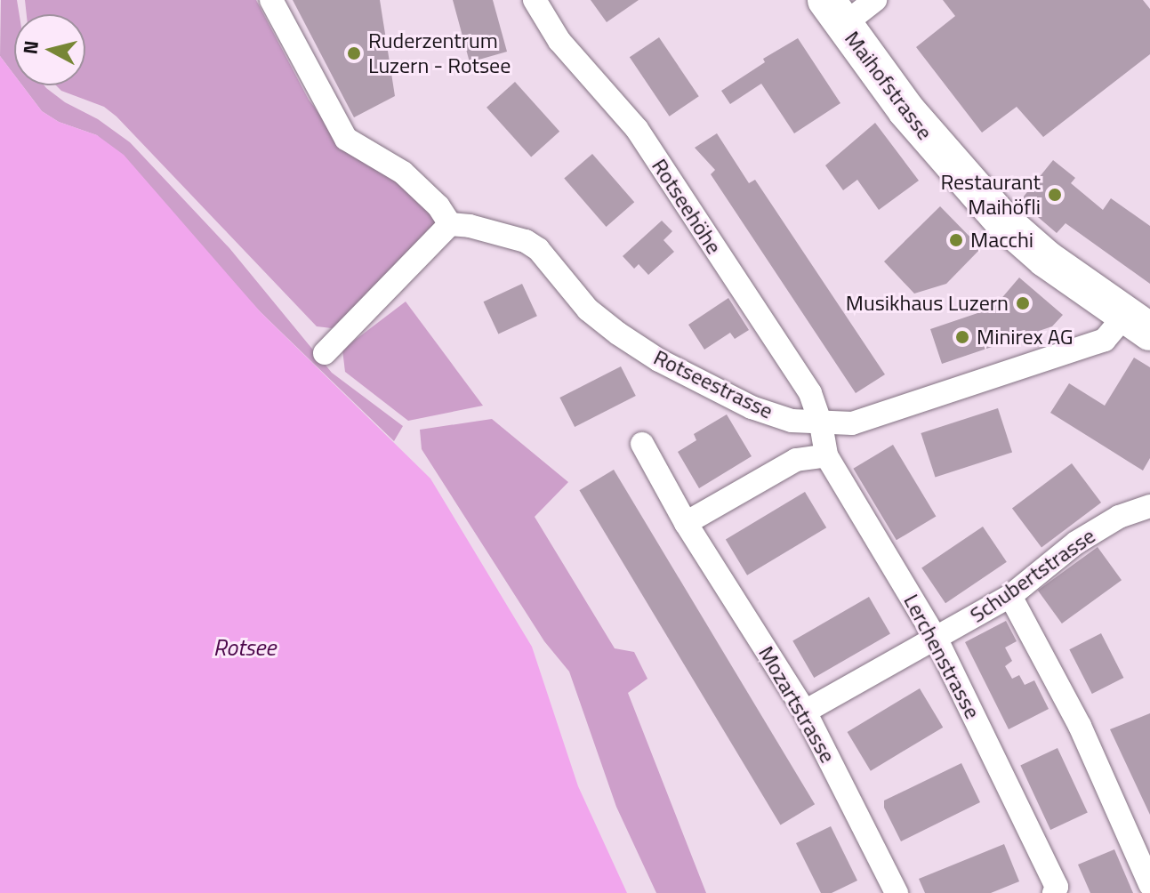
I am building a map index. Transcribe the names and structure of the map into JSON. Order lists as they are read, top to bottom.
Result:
{
  "streets": {
    "main road": ["Maihofstrasse"],
    "street": [
      "Rotseehöhe",
      "Rotseestrasse",
      "Schubertstrasse",
      "Lerchenstrasse",
      "Mozartstrasse"
    ]
  },
  "crossings": [
    ["Maihofstrasse", "Rotseestrasse"],
    ["Rotseehöhe", "Rotseestrasse"],
    ["Rotseehöhe", "Lerchenstrasse"],
    ["Rotseestrasse", "Lerchenstrasse"],
    ["Schubertstrasse", "Lerchenstrasse"],
    ["Schubertstrasse", "Mozartstrasse"]
  ],
  "water": ["Rotsee"],
  "places": [
    "Ruderzentrum Luzern - Rotsee",
    "Restaurant Maihöfli",
    "Macchi",
    "Musikhaus Luzern",
    "Minirex AG"
  ],
  "north": "left"
}
